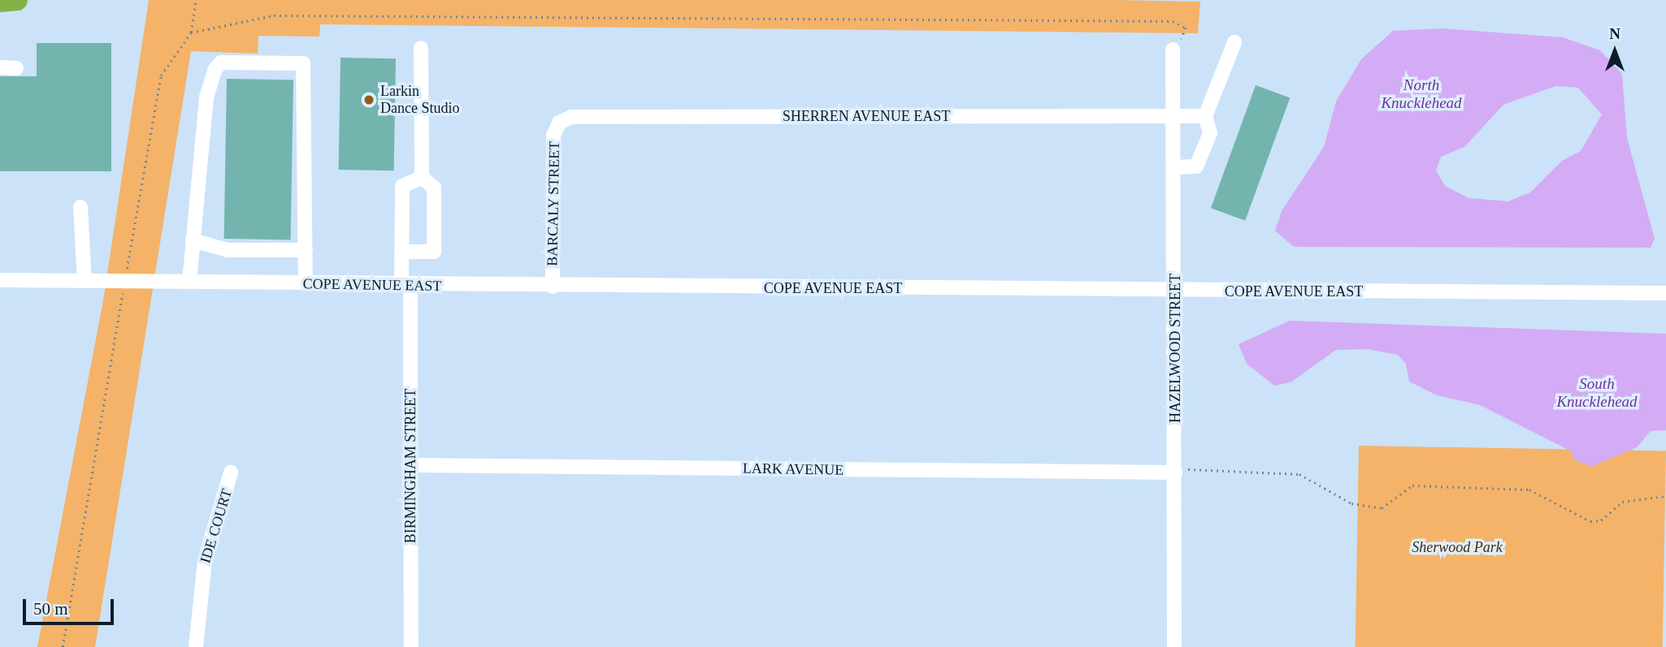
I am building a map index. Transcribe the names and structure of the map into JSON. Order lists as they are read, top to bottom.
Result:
{
  "streets": {
    "street": [
      "SHERREN AVENUE EAST",
      "BARCALY STREET",
      "COPE AVENUE EAST",
      "HAZELWOOD STREET",
      "BIRMINGHAM STREET",
      "LARK AVENUE",
      "IDE COURT"
    ]
  },
  "crossings": [
    ["SHERREN AVENUE EAST", "BARCALY STREET"],
    ["SHERREN AVENUE EAST", "HAZELWOOD STREET"],
    ["BARCALY STREET", "COPE AVENUE EAST"],
    ["COPE AVENUE EAST", "HAZELWOOD STREET"],
    ["COPE AVENUE EAST", "BIRMINGHAM STREET"],
    ["HAZELWOOD STREET", "LARK AVENUE"],
    ["BIRMINGHAM STREET", "LARK AVENUE"]
  ],
  "water": ["North Knucklehead", "South Knucklehead"],
  "parks": ["Sherwood Park"],
  "places": ["Larkin Dance Studio"],
  "scale_bar": "50 m",
  "north": "top"
}
